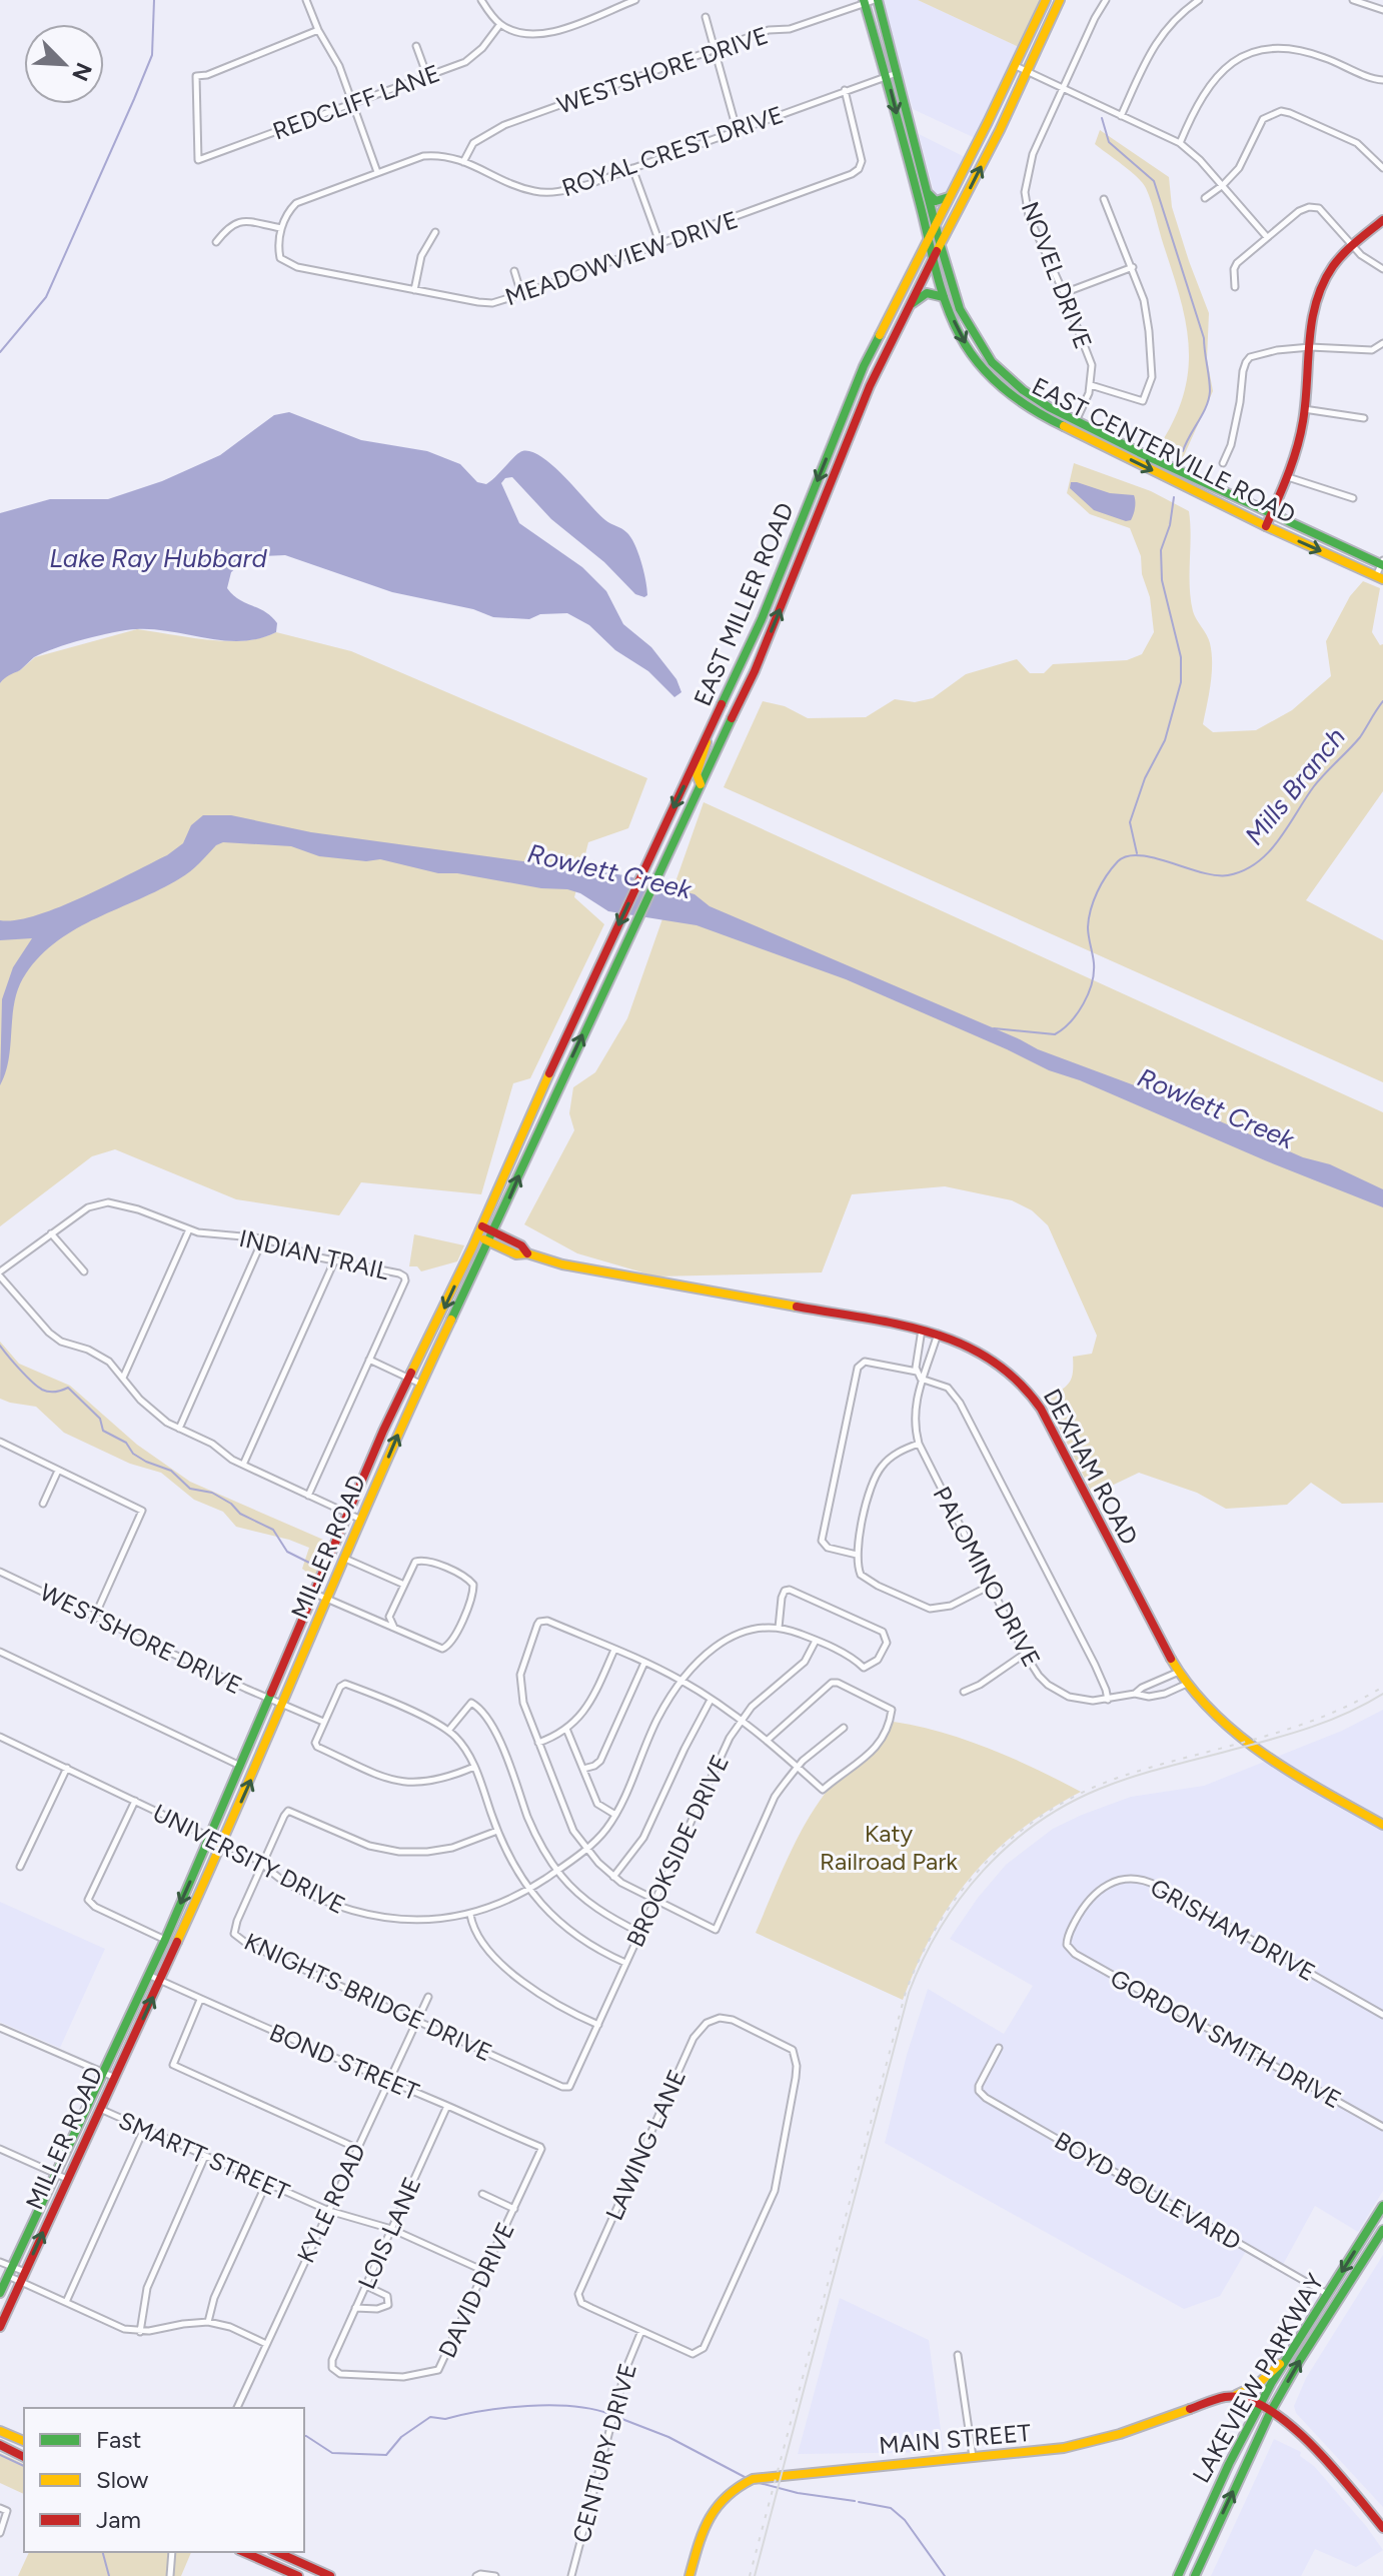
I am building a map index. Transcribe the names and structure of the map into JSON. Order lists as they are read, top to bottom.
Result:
{
  "streets": {
    "main road": [
      "EAST CENTERVILLE ROAD",
      "EAST MILLER ROAD",
      "DEXHAM ROAD",
      "MILLER ROAD",
      "LAKEVIEW PARKWAY",
      "MAIN STREET"
    ],
    "street": [
      "WESTSHORE DRIVE",
      "REDCLIFF LANE",
      "ROYAL CREST DRIVE",
      "MEADOWVIEW DRIVE",
      "NOVEL DRIVE",
      "INDIAN TRAIL",
      "PALOMINO DRIVE",
      "BROOKSIDE DRIVE",
      "UNIVERSITY DRIVE",
      "GRISHAM DRIVE",
      "KNIGHTS BRIDGE DRIVE",
      "GORDON SMITH DRIVE",
      "BOND STREET",
      "LAWING LANE",
      "SMARTT STREET",
      "BOYD BOULEVARD",
      "KYLE ROAD",
      "LOIS LANE",
      "DAVID DRIVE",
      "CENTURY DRIVE"
    ]
  },
  "crossings": [
    ["WESTSHORE DRIVE", "ROYAL CREST DRIVE"],
    ["WESTSHORE DRIVE", "EAST CENTERVILLE ROAD"],
    ["WESTSHORE DRIVE", "MILLER ROAD"],
    ["ROYAL CREST DRIVE", "MEADOWVIEW DRIVE"],
    ["ROYAL CREST DRIVE", "EAST CENTERVILLE ROAD"],
    ["EAST CENTERVILLE ROAD", "EAST MILLER ROAD"],
    ["EAST MILLER ROAD", "DEXHAM ROAD"],
    ["EAST MILLER ROAD", "MILLER ROAD"],
    ["DEXHAM ROAD", "MILLER ROAD"],
    ["DEXHAM ROAD", "PALOMINO DRIVE"],
    ["MILLER ROAD", "UNIVERSITY DRIVE"],
    ["MILLER ROAD", "BOND STREET"],
    ["MILLER ROAD", "SMARTT STREET"],
    ["BROOKSIDE DRIVE", "KNIGHTS BRIDGE DRIVE"],
    ["UNIVERSITY DRIVE", "KNIGHTS BRIDGE DRIVE"],
    ["GRISHAM DRIVE", "GORDON SMITH DRIVE"],
    ["KNIGHTS BRIDGE DRIVE", "KYLE ROAD"],
    ["BOND STREET", "KYLE ROAD"],
    ["BOND STREET", "LOIS LANE"],
    ["BOND STREET", "DAVID DRIVE"],
    ["LAWING LANE", "CENTURY DRIVE"],
    ["SMARTT STREET", "KYLE ROAD"],
    ["SMARTT STREET", "LOIS LANE"],
    ["SMARTT STREET", "DAVID DRIVE"],
    ["BOYD BOULEVARD", "LAKEVIEW PARKWAY"],
    ["LOIS LANE", "DAVID DRIVE"],
    ["LAKEVIEW PARKWAY", "MAIN STREET"]
  ],
  "water": ["Lake Ray Hubbard", "Mills Branch", "Rowlett Creek"],
  "parks": ["Katy Railroad Park"],
  "legend": ["Fast", "Slow", "Jam"],
  "north": "bottom right"
}
